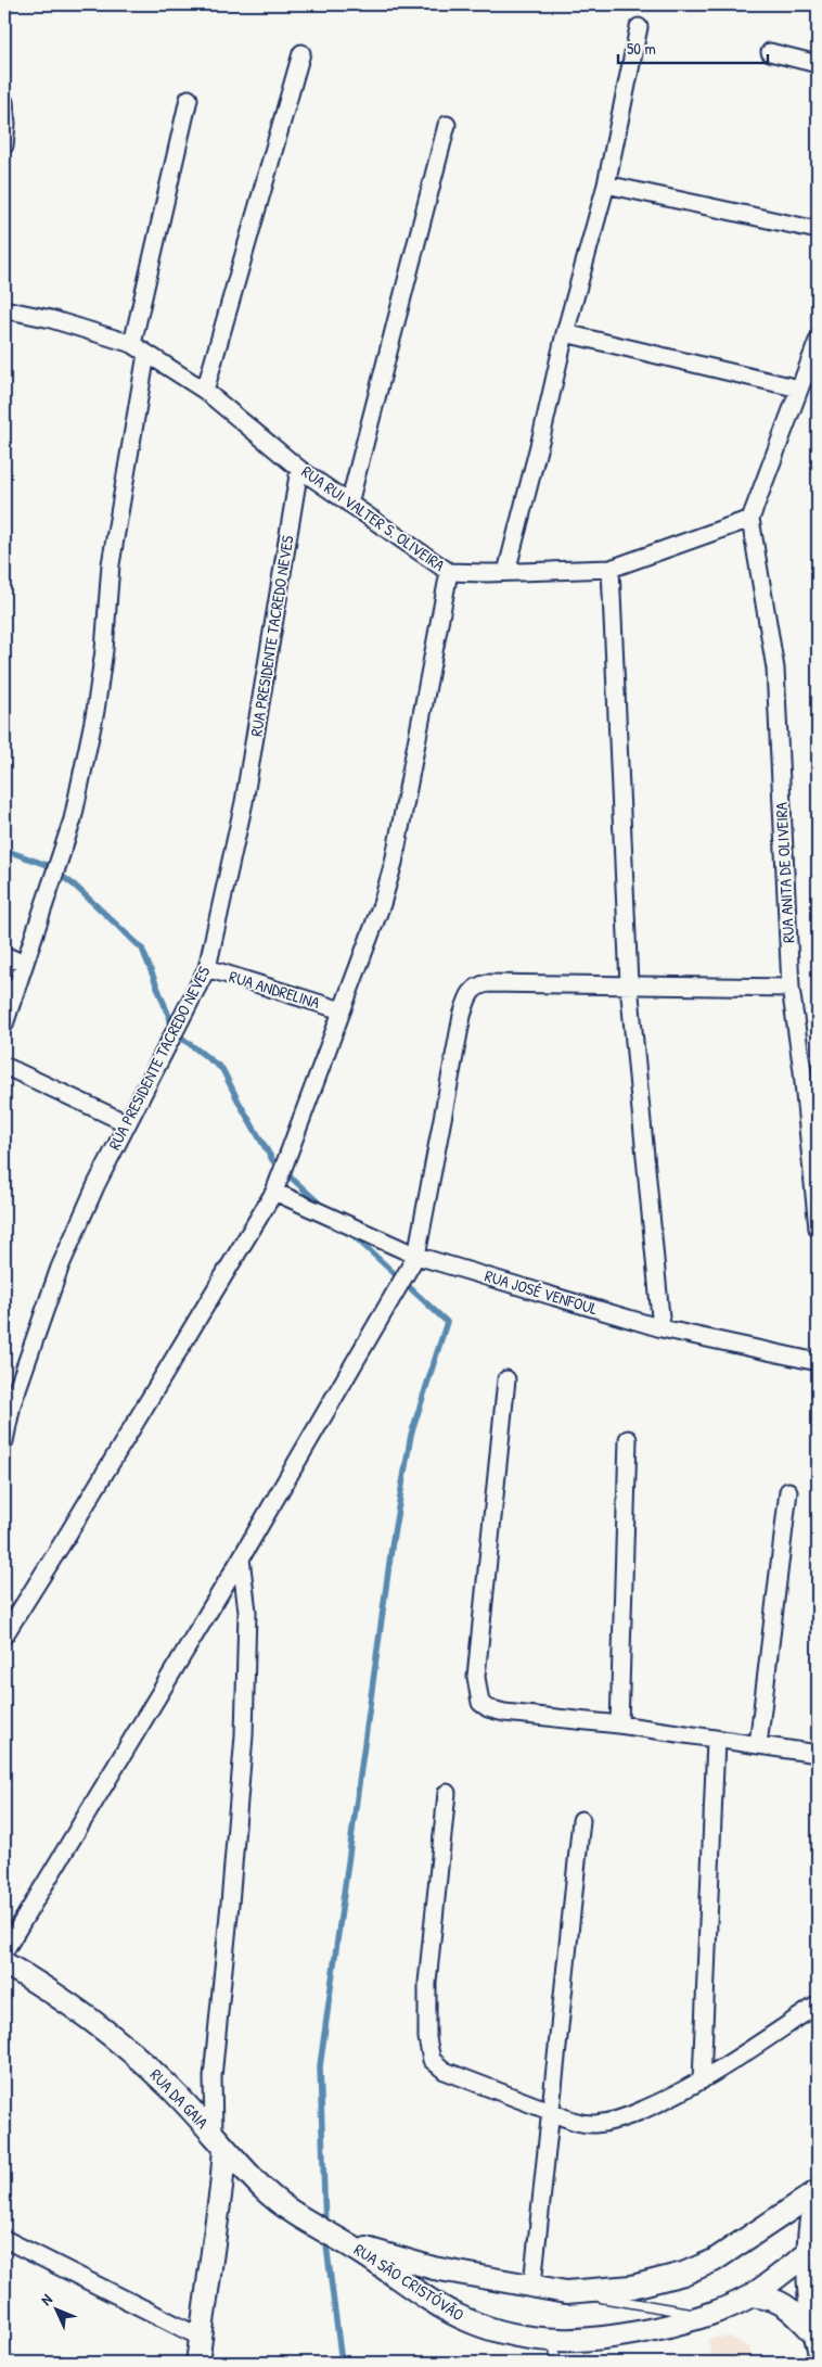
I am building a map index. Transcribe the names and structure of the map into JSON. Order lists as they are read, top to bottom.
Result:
{
  "streets": {
    "main road": ["RUA DA GAIA", "RUA SÃO CRISTÓVÃO"],
    "street": [
      "RUA RUI VALTER S. OLIVEIRA",
      "RUA PRESIDENTE TACREDO NEVES",
      "RUA ANITA DE OLIVEIRA",
      "RUA ANDRELINA",
      "RUA JOSÉ VENFOUL"
    ]
  },
  "crossings": [
    ["RUA RUI VALTER S. OLIVEIRA", "RUA PRESIDENTE TACREDO NEVES"],
    ["RUA RUI VALTER S. OLIVEIRA", "RUA ANITA DE OLIVEIRA"],
    ["RUA PRESIDENTE TACREDO NEVES", "RUA ANDRELINA"],
    ["RUA DA GAIA", "RUA SÃO CRISTÓVÃO"]
  ],
  "scale_bar": "50 m",
  "north": "top left"
}
